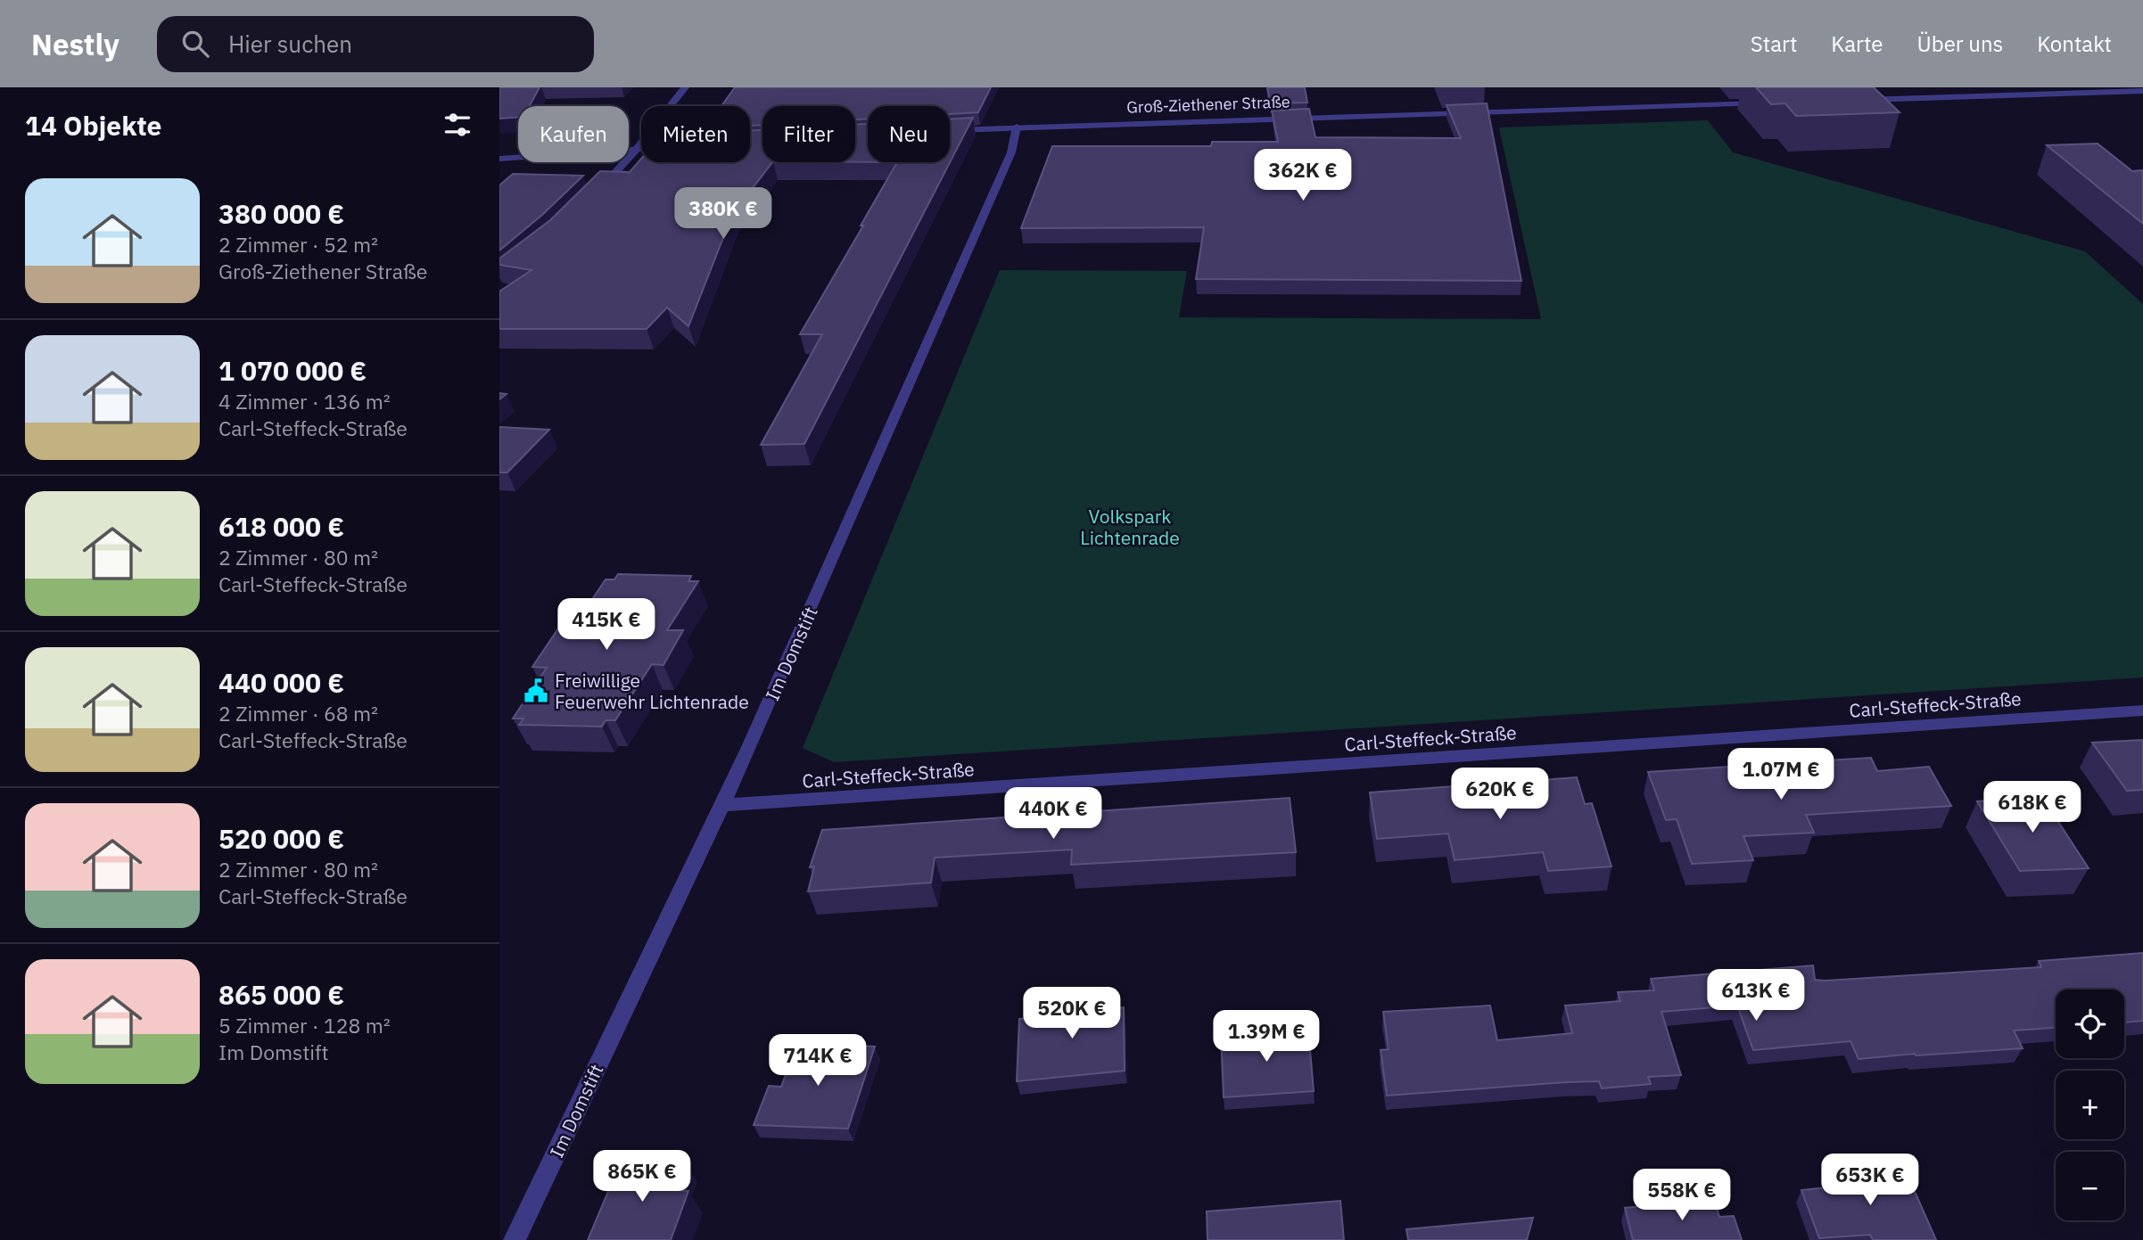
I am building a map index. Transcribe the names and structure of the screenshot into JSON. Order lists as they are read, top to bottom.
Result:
{
  "streets": {
    "street": ["Groß-Ziethener Straße", "Im Domstift", "Carl-Steffeck-Straße"]
  },
  "crossings": [
    ["Groß-Ziethener Straße", "Im Domstift"],
    ["Im Domstift", "Carl-Steffeck-Straße"]
  ],
  "parks": ["Volkspark Lichtenrade"],
  "places": {
    "public building": ["Freiwillige Feuerwehr Lichtenrade"]
  },
  "page": {
    "header": "Nestly",
    "search": "Hier suchen",
    "nav": [
      "Start",
      "Karte",
      "Über uns",
      "Kontakt"
    ],
    "heading": "14 Objekte",
    "chip": [
      "Kaufen",
      "Mieten",
      "Filter",
      "Neu"
    ],
    "price": [
      "362K €",
      "380K €",
      "415K €",
      "1.07M €",
      "620K €",
      "618K €",
      "440K €",
      "613K €",
      "520K €",
      "1.39M €",
      "714K €",
      "865K €",
      "653K €",
      "558K €"
    ],
    "list": [
      {
        "name": "380 000 €",
        "note": "2 Zimmer · 52 m² · Groß-Ziethener Straße"
      },
      {
        "name": "1 070 000 €",
        "note": "4 Zimmer · 136 m² · Carl-Steffeck-Straße"
      },
      {
        "name": "618 000 €",
        "note": "2 Zimmer · 80 m² · Carl-Steffeck-Straße"
      },
      {
        "name": "440 000 €",
        "note": "2 Zimmer · 68 m² · Carl-Steffeck-Straße"
      },
      {
        "name": "520 000 €",
        "note": "2 Zimmer · 80 m² · Carl-Steffeck-Straße"
      },
      {
        "name": "865 000 €",
        "note": "5 Zimmer · 128 m² · Im Domstift"
      }
    ],
    "map_buttons": ["+", "−"]
  }
}
